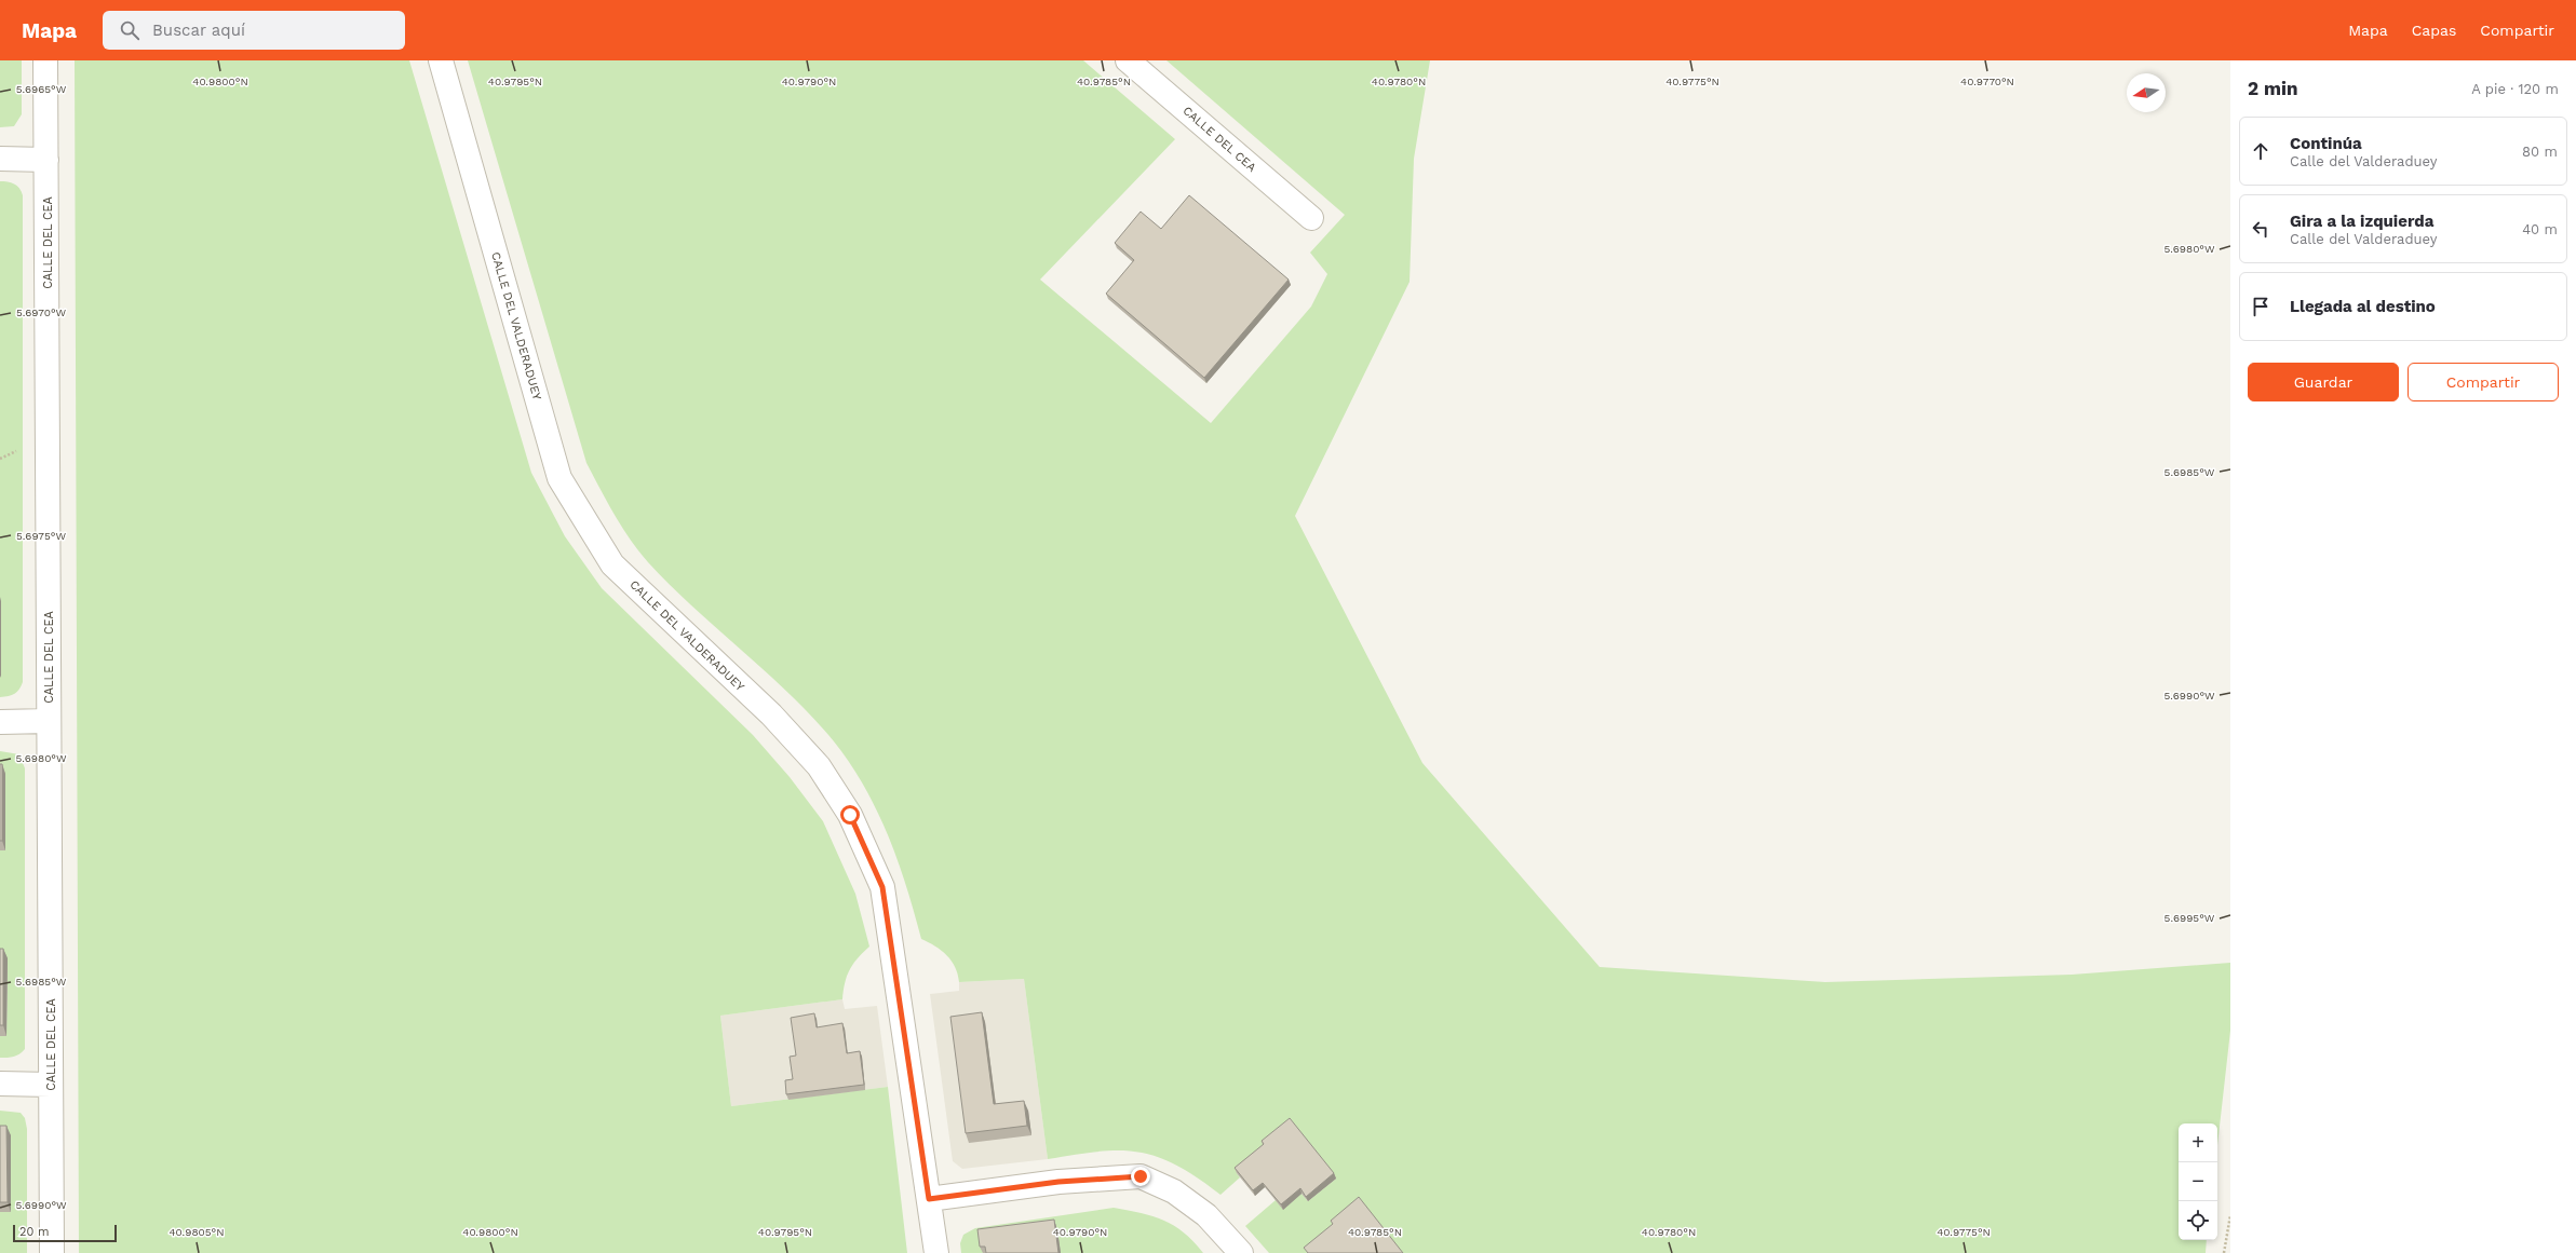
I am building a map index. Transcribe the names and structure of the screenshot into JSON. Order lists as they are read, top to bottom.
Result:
{
  "streets": {
    "street": ["CALLE DEL CEA", "CALLE DEL VALDERADUEY"]
  },
  "scale_bar": "20 m",
  "north": "left",
  "page": {
    "header": "Mapa",
    "search": "Buscar aquí",
    "nav": ["Mapa", "Capas", "Compartir"],
    "heading": ["2 min", "A pie · 120 m"],
    "list": [
      ["Continúa", "Calle del Valderaduey", "80 m"],
      ["Gira a la izquierda", "Calle del Valderaduey", "40 m"],
      "Llegada al destino"
    ],
    "buttons": ["Guardar", "Compartir"],
    "map_buttons": ["+", "−"],
    "scale": "20 m"
  },
  "coordinates": [
    "40.9800°N",
    "40.9795°N",
    "40.9790°N",
    "40.9785°N",
    "40.9780°N",
    "40.9775°N",
    "40.9770°N",
    "5.6965°W",
    "5.6980°W",
    "5.6970°W",
    "5.6985°W",
    "5.6975°W",
    "5.6990°W",
    "5.6995°W",
    "40.9805°N"
  ]
}
